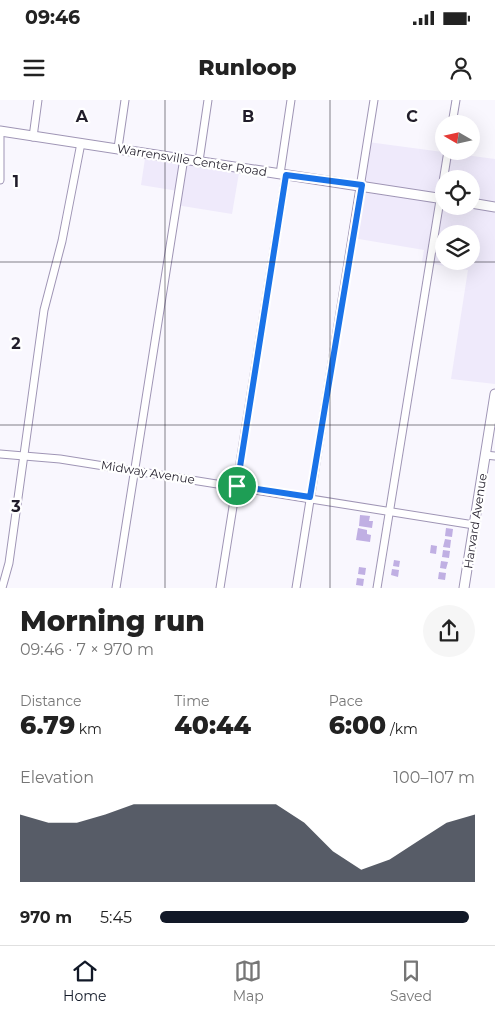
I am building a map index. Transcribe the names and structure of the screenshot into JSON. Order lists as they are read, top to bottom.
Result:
{
  "streets": {
    "main road": ["Warrensville Center Road", "Harvard Avenue"],
    "street": ["Midway Avenue"]
  },
  "crossings": [
    ["Midway Avenue", "Harvard Avenue"]
  ],
  "north": "left",
  "page": {
    "status": "09:46",
    "header": "Runloop",
    "heading": ["Morning run", "09:46 · 7 × 970 m"],
    "stats": [
      ["Distance", "6.79 km"],
      ["Time", "40:44"],
      ["Pace", "6:00 /km"]
    ],
    "chart": ["Elevation", "100–107 m"],
    "list": [
      {
        "name": "970 m",
        "note": "5:45"
      }
    ],
    "tabs": ["Home", "Map", "Saved"]
  },
  "grid": {
    "columns": ["A", "B", "C"],
    "rows": ["1", "2", "3"]
  }
}
